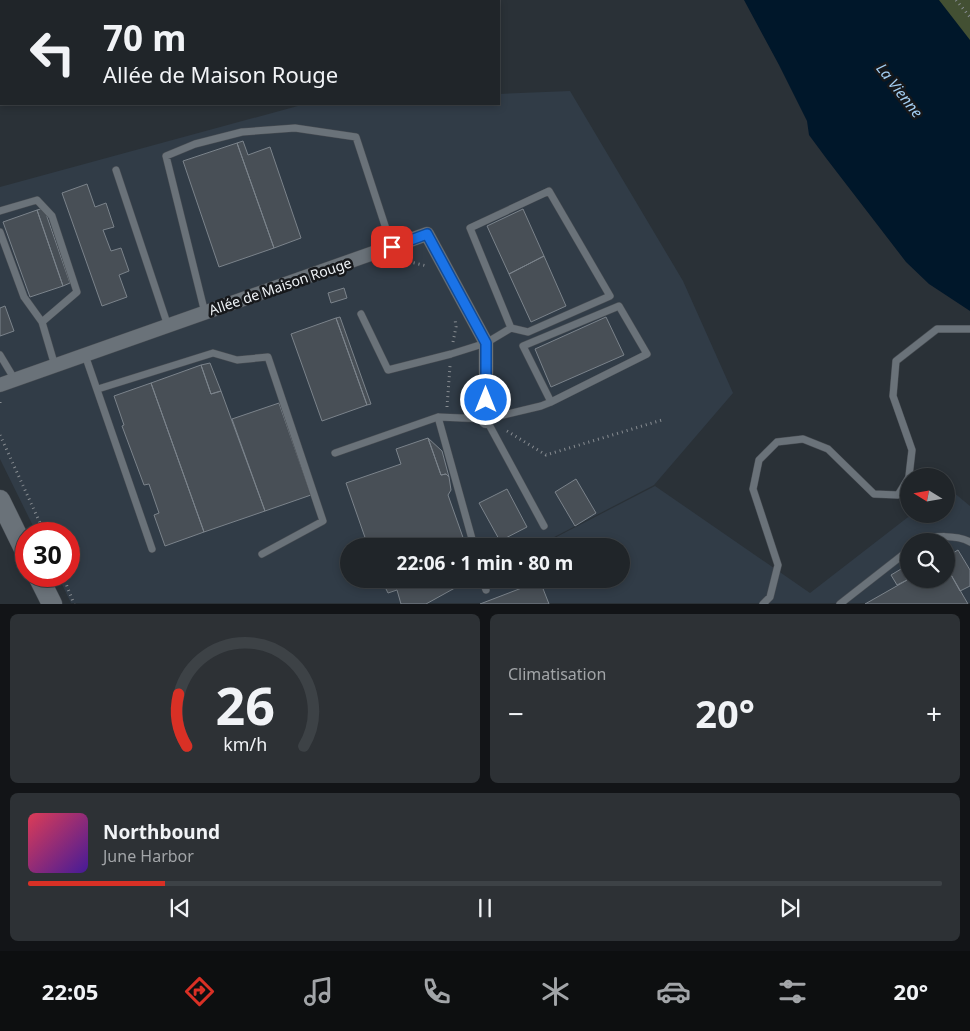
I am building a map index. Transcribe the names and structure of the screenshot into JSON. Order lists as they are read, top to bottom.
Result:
{
  "streets": {
    "street": ["Allée de Maison Rouge"]
  },
  "water": ["La Vienne"],
  "north": "left",
  "page": {
    "turn": ["70 m", "Allée de Maison Rouge"],
    "limit": "30",
    "trip": "22:06 · 1 min · 80 m",
    "tile": "Climatisation",
    "heat": ["−", "20°", "+"],
    "song": ["Northbound", "June Harbor"],
    "tabs": ["22:05", "20°"],
    "gauge": ["26", "km/h"]
  }
}
